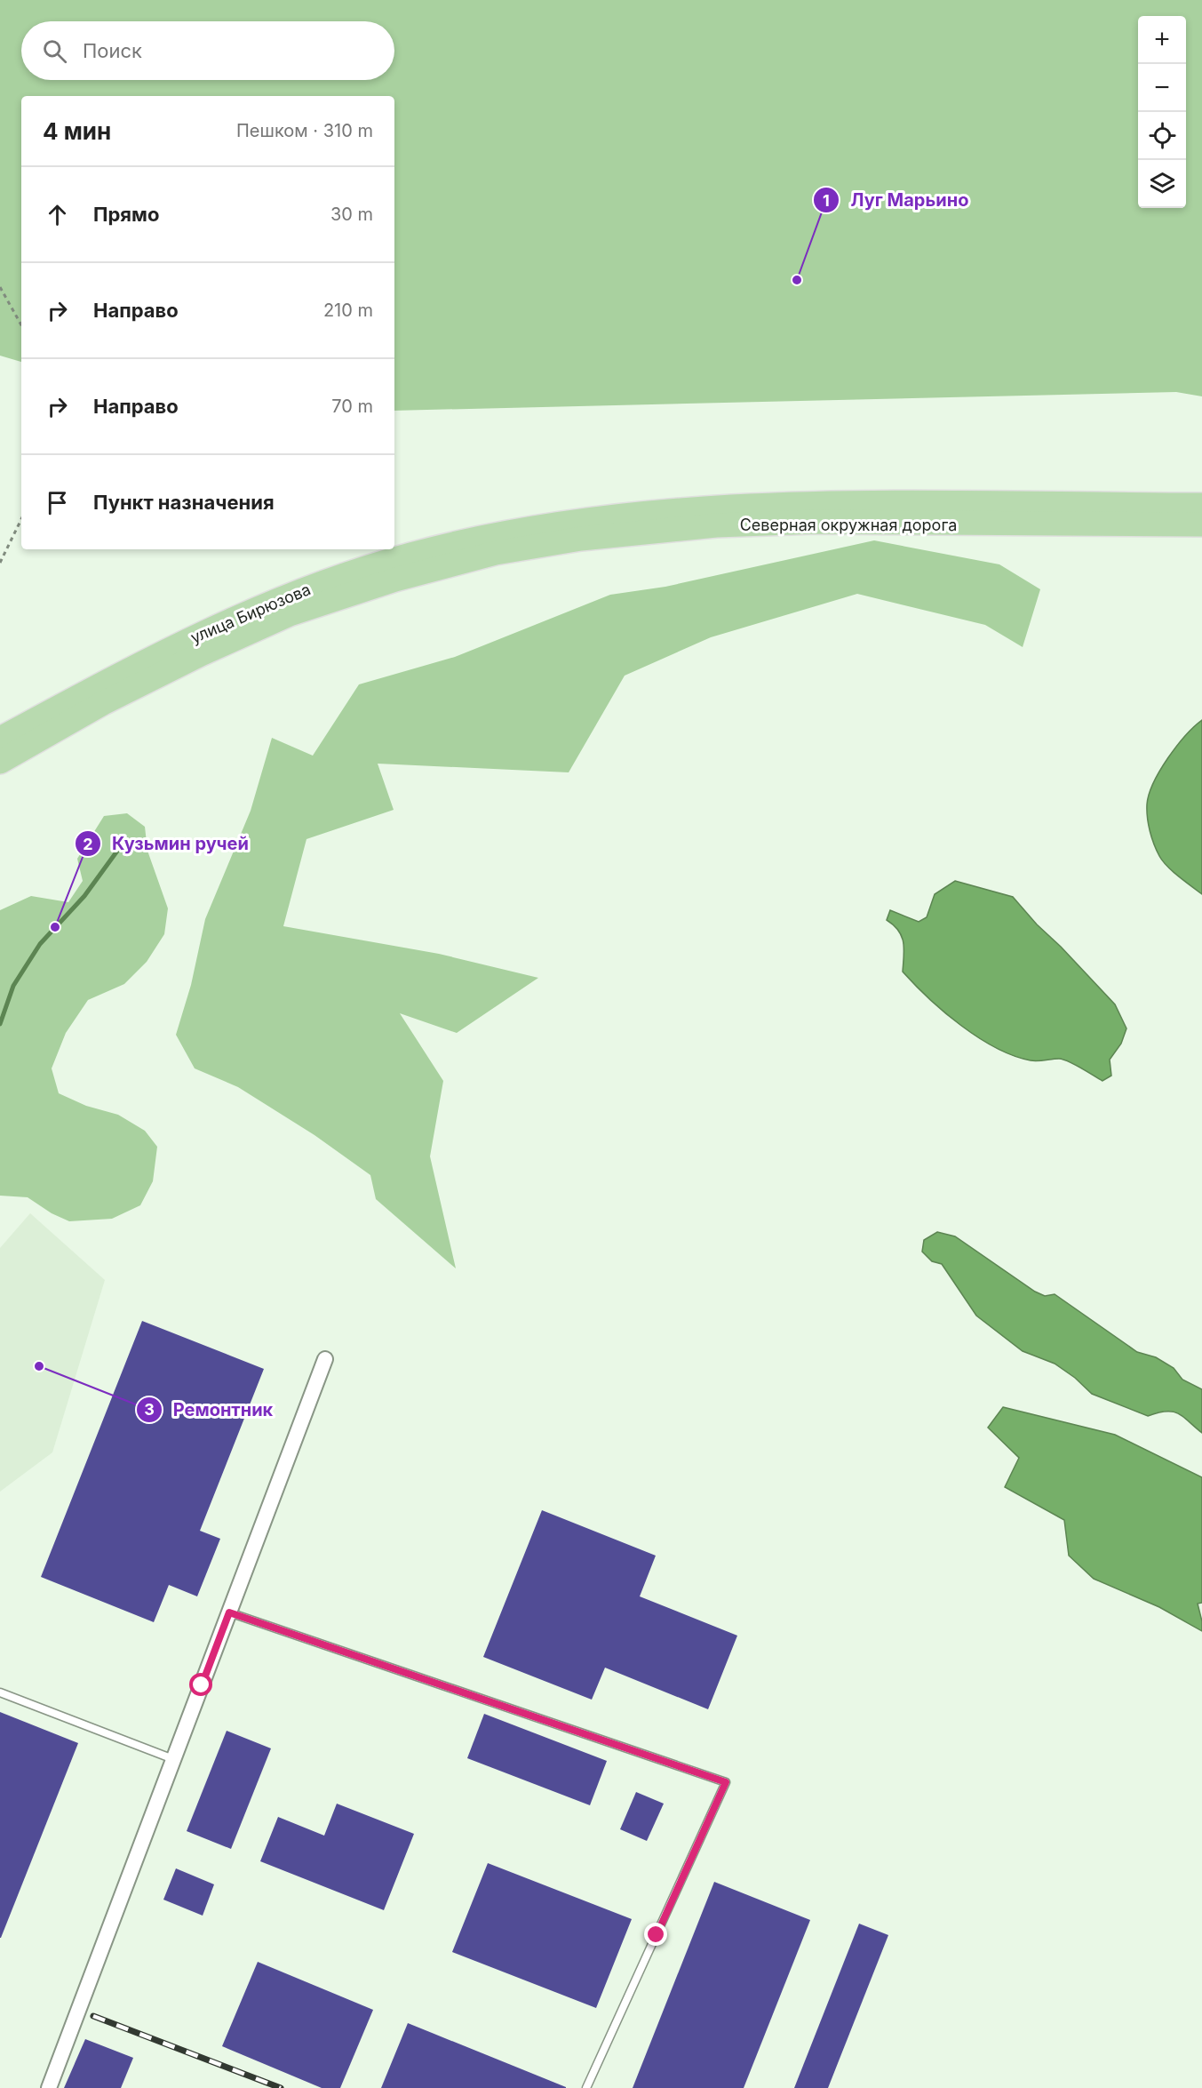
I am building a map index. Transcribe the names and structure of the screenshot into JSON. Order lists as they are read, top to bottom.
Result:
{
  "streets": {
    "main road": ["Северная окружная дорога", "улица Бирюзова"]
  },
  "crossings": [
    ["Северная окружная дорога", "улица Бирюзова"]
  ],
  "places": ["Луг Марьино", "Кузьмин ручей", "Ремонтник"],
  "page": {
    "map_buttons": ["+", "−"],
    "search": "Поиск",
    "heading": ["4 мин", "Пешком · 310 m"],
    "list": [
      ["Прямо", "30 m"],
      ["Направо", "210 m"],
      ["Направо", "70 m"],
      "Пункт назначения"
    ]
  }
}
